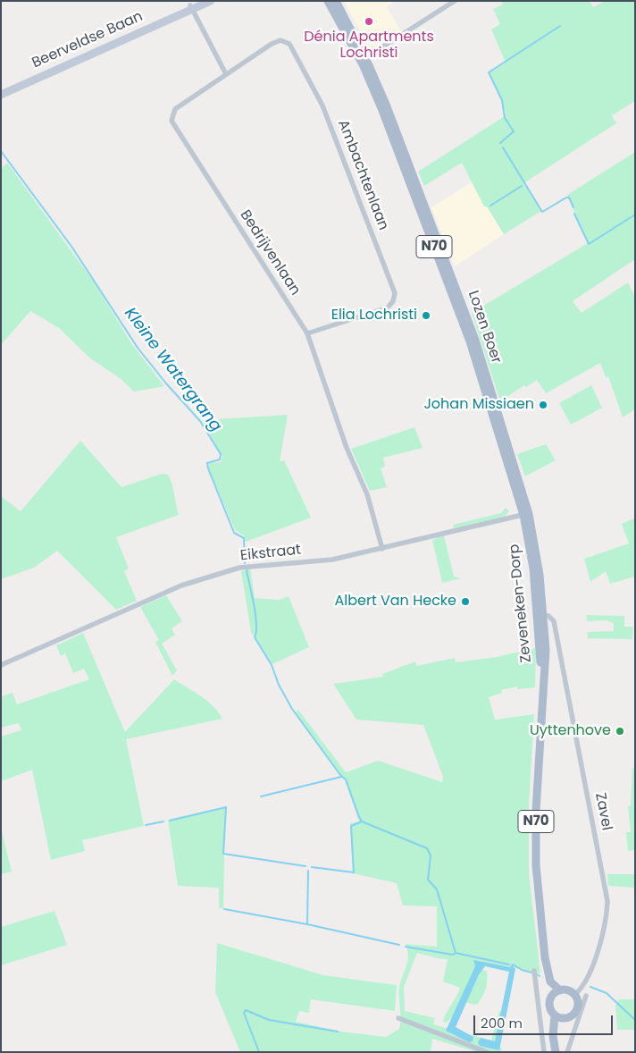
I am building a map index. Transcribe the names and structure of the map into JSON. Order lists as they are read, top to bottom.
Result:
{
  "streets": {
    "main road": [
      "Beerveldse Baan",
      "N70",
      "Lozen Boer",
      "Zeveneken-Dorp"
    ],
    "street": [
      "Ambachtenlaan",
      "Bedrijvenlaan",
      "Eikstraat",
      "Zavel"
    ]
  },
  "crossings": [
    ["Ambachtenlaan", "Bedrijvenlaan"],
    ["N70", "Lozen Boer"],
    ["Bedrijvenlaan", "Eikstraat"],
    ["Lozen Boer", "Eikstraat"],
    ["Lozen Boer", "Zeveneken-Dorp"],
    ["Eikstraat", "Zeveneken-Dorp"],
    ["Zeveneken-Dorp", "Zavel"]
  ],
  "water": ["Kleine Watergrang"],
  "places": [
    "Dénia Apartments Lochristi",
    "Elia Lochristi",
    "Johan Missiaen",
    "Albert Van Hecke",
    "Uyttenhove"
  ],
  "scale_bar": "200 m"
}
